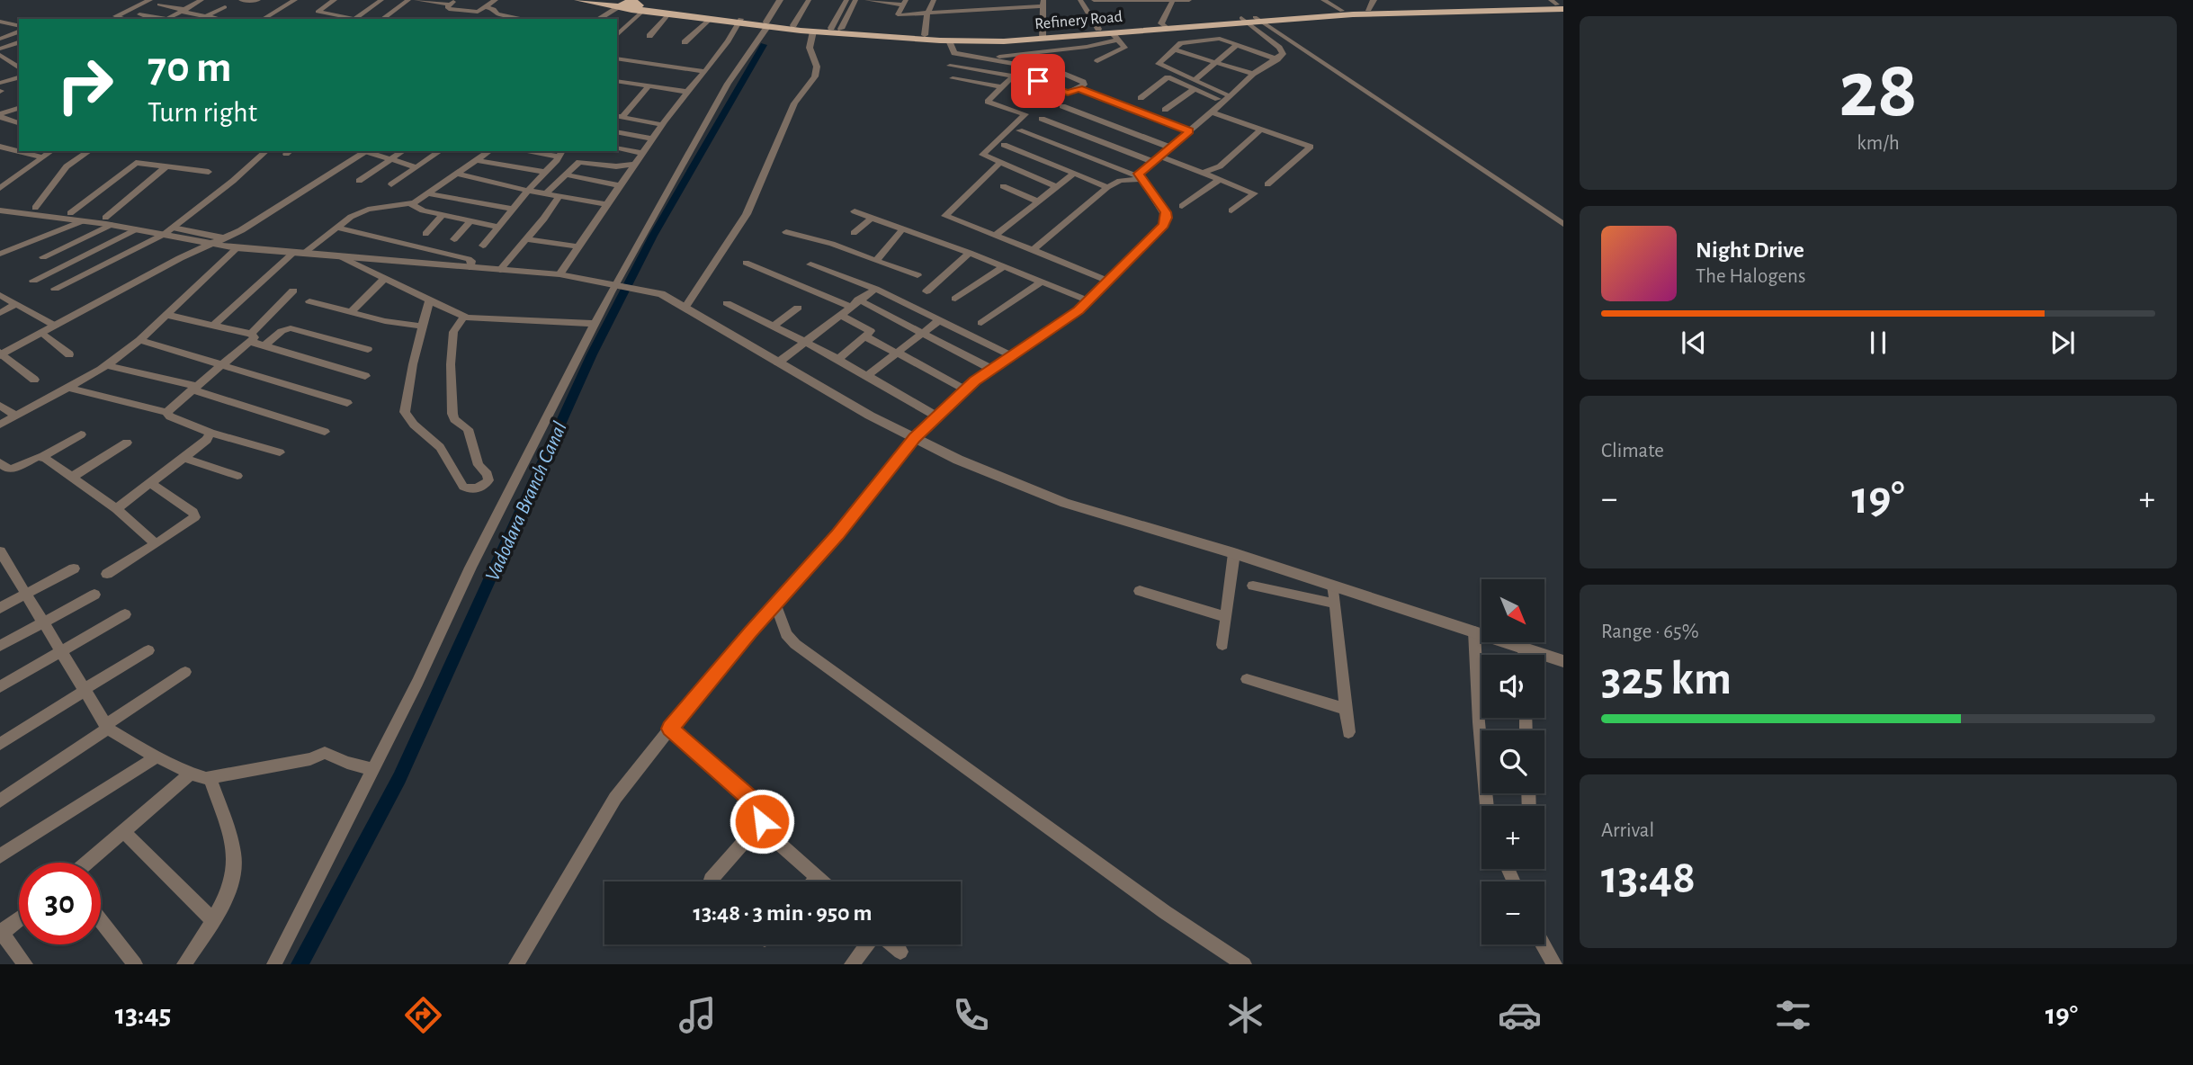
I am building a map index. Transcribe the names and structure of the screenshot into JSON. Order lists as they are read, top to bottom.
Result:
{
  "streets": {
    "main road": ["Refinery Road"]
  },
  "water": ["Vadodara Branch Canal"],
  "north": "bottom right",
  "page": {
    "tile": [
      ["28", "km/h"],
      "Climate",
      ["Range · 65%", "325 km"],
      ["Arrival", "13:48"]
    ],
    "turn": ["70 m", "Turn right"],
    "song": ["Night Drive", "The Halogens"],
    "heat": ["−", "19°", "+"],
    "map_buttons": ["+", "−"],
    "limit": "30",
    "trip": "13:48 · 3 min · 950 m",
    "tabs": ["13:45", "19°"]
  }
}
